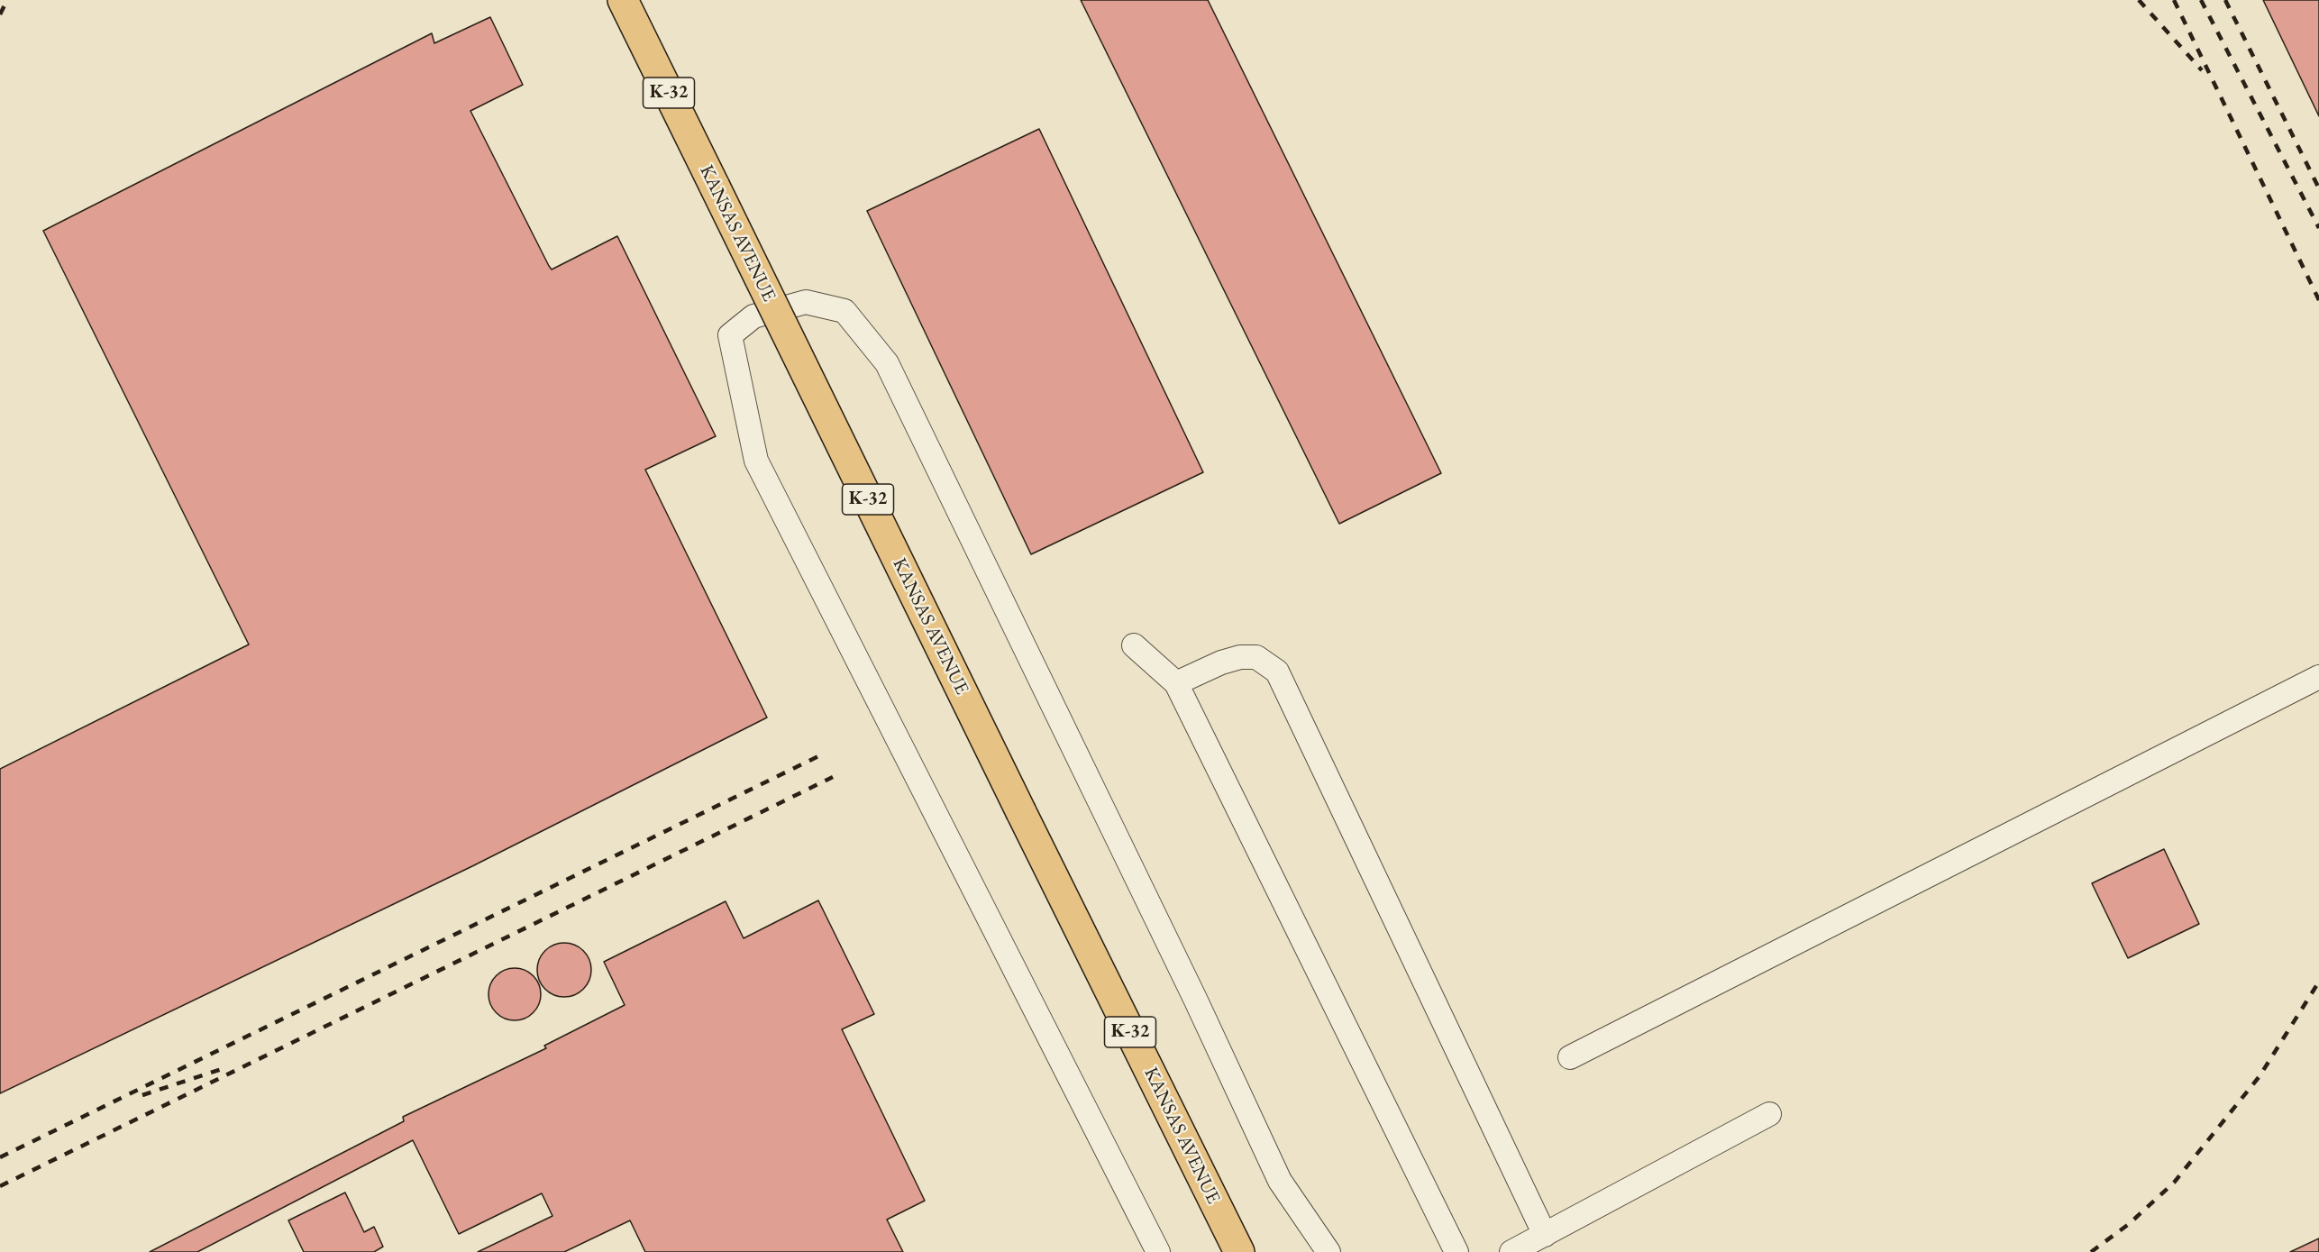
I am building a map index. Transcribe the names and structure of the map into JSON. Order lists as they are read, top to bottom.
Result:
{
  "streets": {
    "main road": ["K-32", "KANSAS AVENUE"]
  }
}
